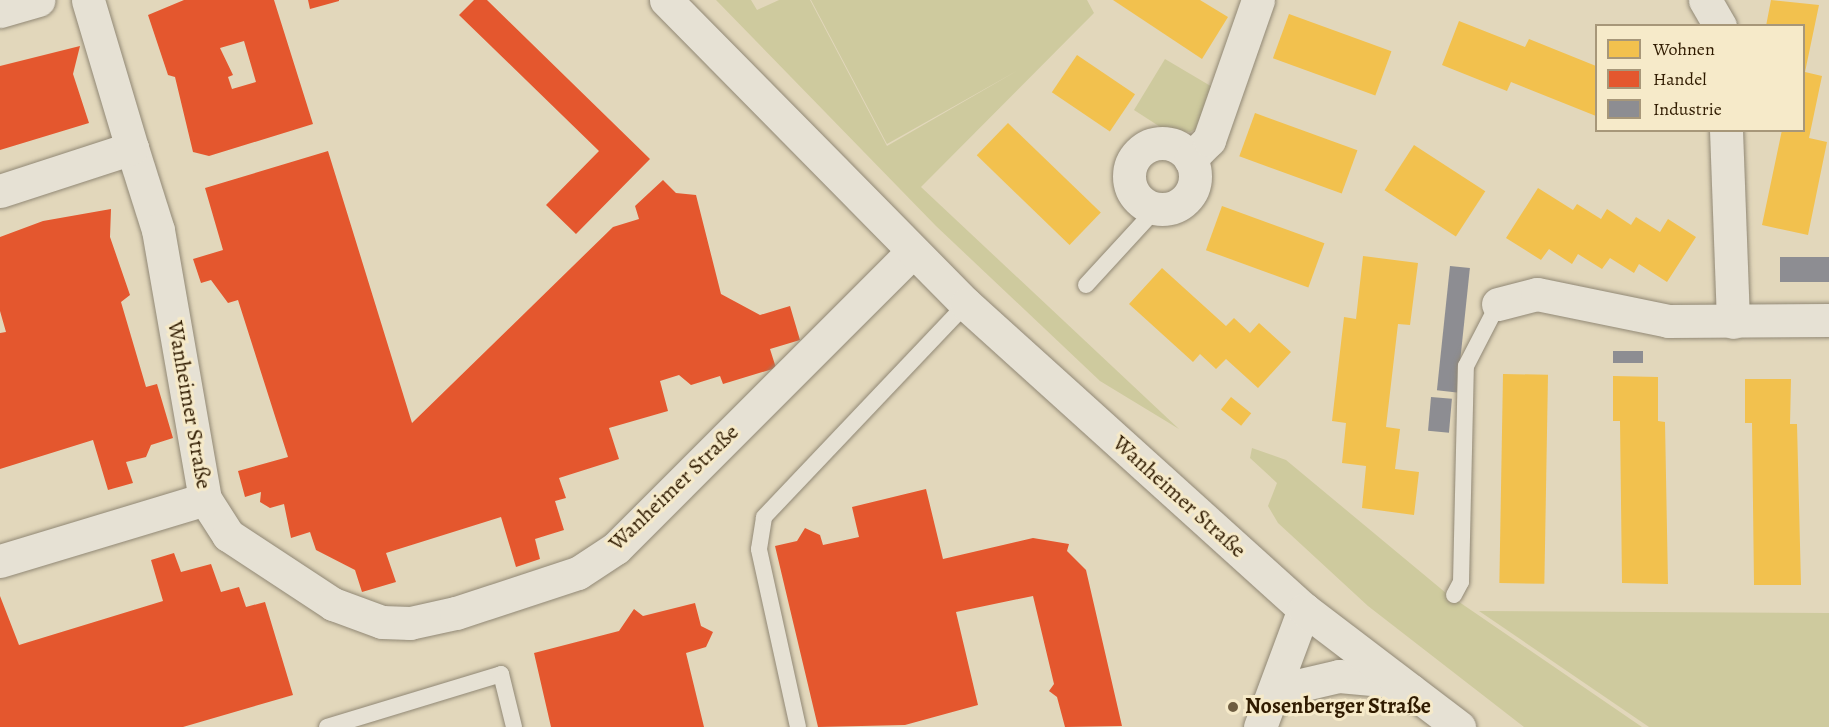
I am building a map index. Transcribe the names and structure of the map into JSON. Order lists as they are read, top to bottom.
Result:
{
  "streets": {
    "street": ["Wanheimer Straße"]
  },
  "places": ["Nosenberger Straße"],
  "legend": ["Wohnen", "Handel", "Industrie"]
}
